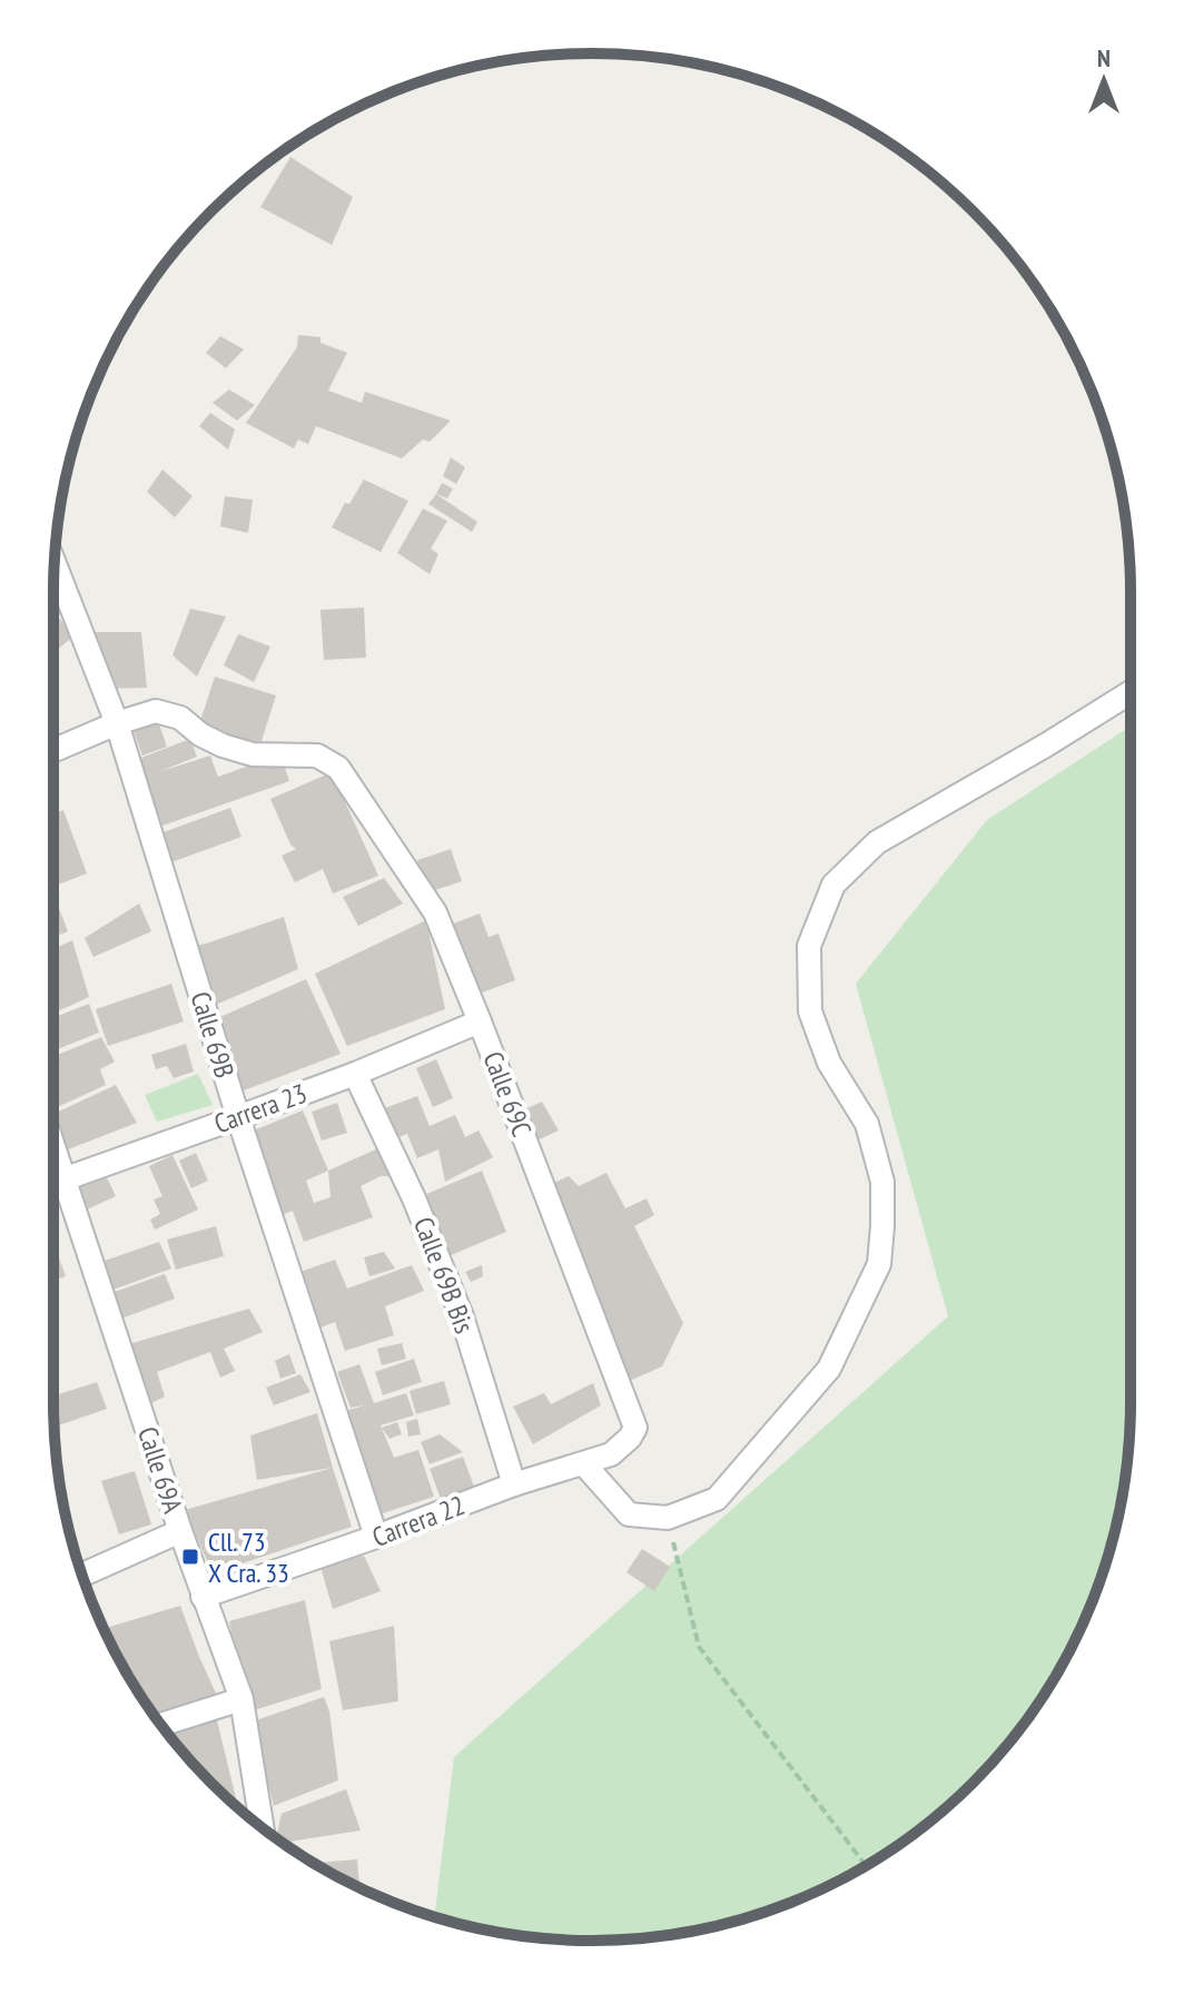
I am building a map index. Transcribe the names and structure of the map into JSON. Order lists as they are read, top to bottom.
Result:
{
  "streets": {
    "street": [
      "Calle 69B",
      "Calle 69C",
      "Carrera 23",
      "Calle 69B Bis",
      "Calle 69A",
      "Carrera 22"
    ]
  },
  "crossings": [
    ["Calle 69B", "Calle 69C"],
    ["Calle 69B", "Carrera 23"],
    ["Calle 69B", "Carrera 22"],
    ["Calle 69C", "Carrera 23"],
    ["Calle 69C", "Carrera 22"],
    ["Carrera 23", "Calle 69B Bis"],
    ["Carrera 23", "Calle 69A"],
    ["Calle 69B Bis", "Carrera 22"],
    ["Calle 69A", "Carrera 22"]
  ],
  "places": {
    "transit": ["Cll. 73 X Cra. 33"]
  },
  "north": "top"
}
